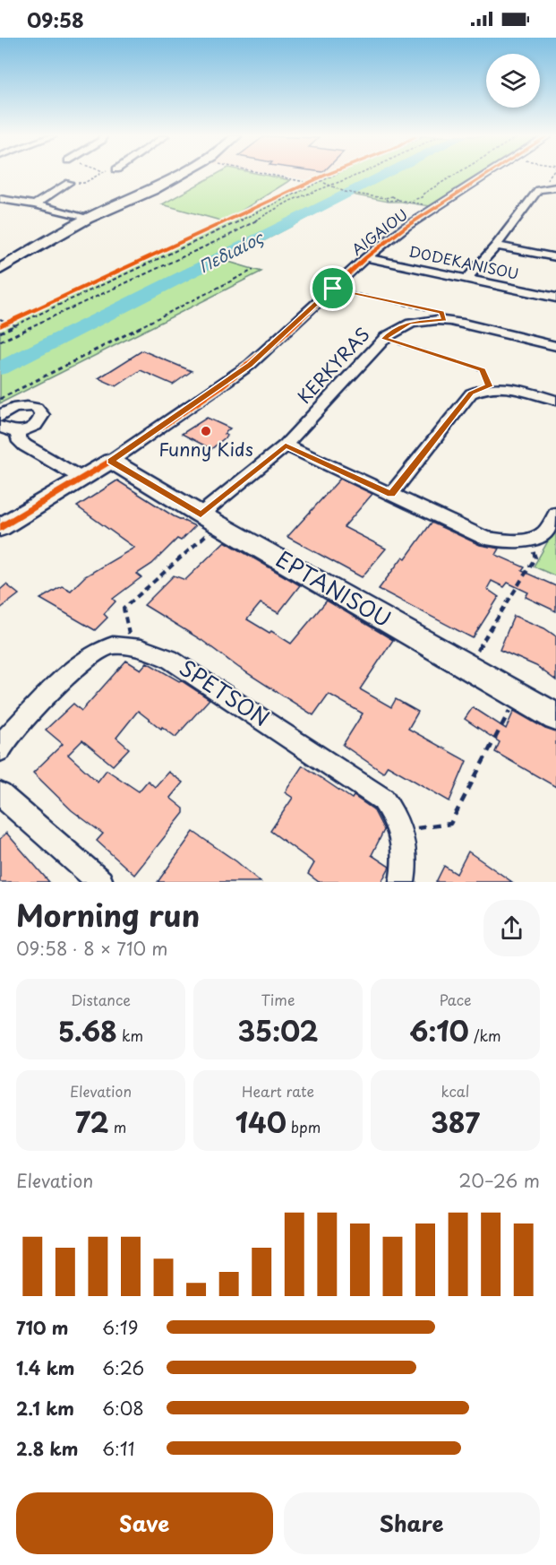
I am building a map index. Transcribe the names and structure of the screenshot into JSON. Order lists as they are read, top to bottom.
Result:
{
  "streets": {
    "street": [
      "AIGAIOU",
      "DODEKANISOU",
      "KERKYRAS",
      "EPTANISOU",
      "SPETSON"
    ]
  },
  "crossings": [
    ["AIGAIOU", "DODEKANISOU"],
    ["AIGAIOU", "EPTANISOU"],
    ["KERKYRAS", "EPTANISOU"]
  ],
  "water": ["Πεδιαίος"],
  "places": ["Funny Kids"],
  "page": {
    "status": "09:58",
    "heading": ["Morning run", "09:58 · 8 × 710 m"],
    "stats": [
      ["Distance", "5.68 km"],
      ["Time", "35:02"],
      ["Pace", "6:10 /km"],
      ["Elevation", "72 m"],
      ["Heart rate", "140 bpm"],
      ["kcal", "387"]
    ],
    "chart": ["Elevation", "20–26 m"],
    "list": [
      {
        "name": "710 m",
        "note": "6:19"
      },
      {
        "name": "1.4 km",
        "note": "6:26"
      },
      {
        "name": "2.1 km",
        "note": "6:08"
      },
      {
        "name": "2.8 km",
        "note": "6:11"
      }
    ],
    "buttons": ["Save", "Share"]
  }
}
